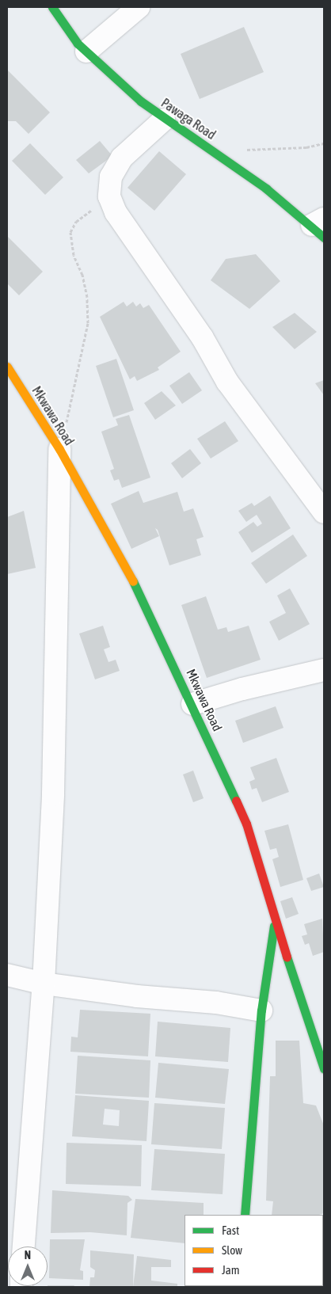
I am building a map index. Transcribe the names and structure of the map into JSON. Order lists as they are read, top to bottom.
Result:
{
  "streets": {
    "street": ["Pawaga Road", "Mkwawa Road"]
  },
  "legend": ["Fast", "Slow", "Jam"],
  "north": "top"
}
